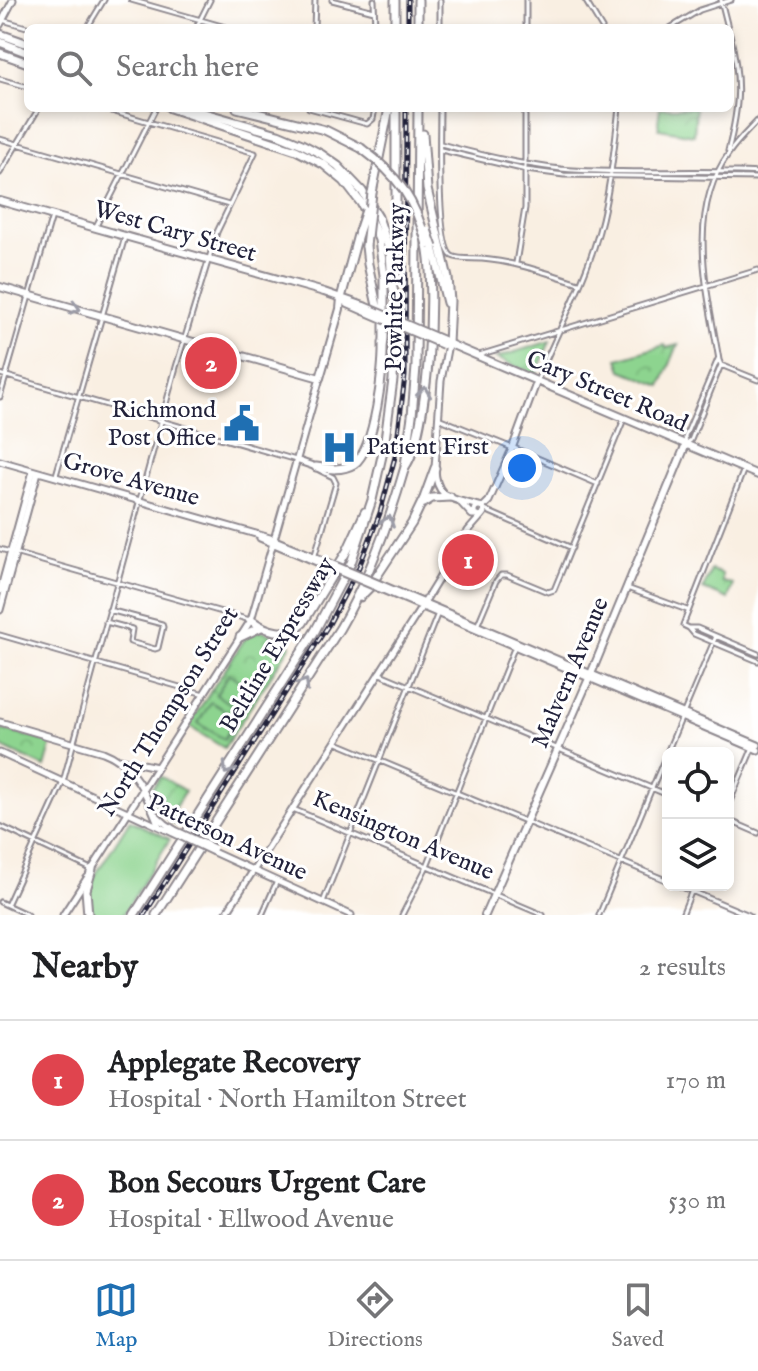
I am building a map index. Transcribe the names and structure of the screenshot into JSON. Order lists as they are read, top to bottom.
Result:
{
  "streets": {
    "highway": ["Powhite Parkway", "Beltline Expressway"],
    "main road": [
      "West Cary Street",
      "Cary Street Road",
      "Grove Avenue",
      "Malvern Avenue",
      "North Thompson Street",
      "Patterson Avenue"
    ],
    "street": ["Kensington Avenue"]
  },
  "crossings": [
    ["West Cary Street", "Cary Street Road"],
    ["Powhite Parkway", "Beltline Expressway"],
    ["Cary Street Road", "Malvern Avenue"],
    ["Grove Avenue", "Malvern Avenue"],
    ["Grove Avenue", "North Thompson Street"],
    ["Malvern Avenue", "Kensington Avenue"],
    ["North Thompson Street", "Patterson Avenue"]
  ],
  "places": {
    "public building": ["Richmond Post Office"],
    "hospital": ["Patient First"]
  },
  "page": {
    "search": "Search here",
    "pins": ["2", "1"],
    "heading": ["Nearby", "2 results"],
    "list": [
      {
        "mark": "1",
        "name": "Applegate Recovery",
        "note": "Hospital · North Hamilton Street",
        "value": "170 m"
      },
      {
        "mark": "2",
        "name": "Bon Secours Urgent Care",
        "note": "Hospital · Ellwood Avenue",
        "value": "530 m"
      }
    ],
    "nav": ["Map", "Directions", "Saved"]
  }
}
